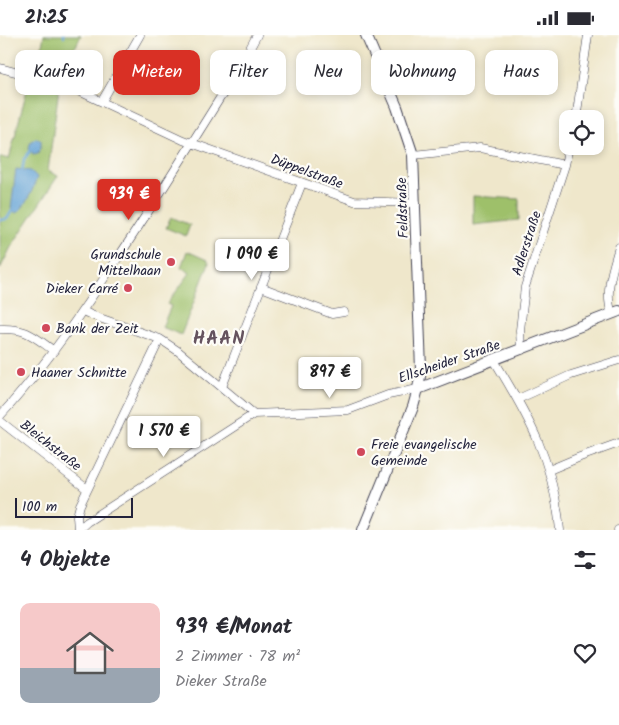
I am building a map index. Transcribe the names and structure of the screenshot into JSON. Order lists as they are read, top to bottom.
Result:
{
  "streets": {
    "street": [
      "Düppelstraße",
      "Feldstraße",
      "Adlerstraße",
      "Ellscheider Straße",
      "Bleichstraße"
    ]
  },
  "crossings": [
    ["Düppelstraße", "Feldstraße"],
    ["Feldstraße", "Ellscheider Straße"],
    ["Adlerstraße", "Ellscheider Straße"]
  ],
  "districts": ["HAAN"],
  "places": [
    "Grundschule Mittelhaan",
    "Dieker Carré",
    "Bank der Zeit",
    "Haaner Schnitte",
    "Freie evangelische Gemeinde"
  ],
  "scale_bar": "100 m",
  "page": {
    "status": "21:25",
    "chip": [
      "Kaufen",
      "Mieten",
      "Filter",
      "Neu",
      "Wohnung",
      "Haus"
    ],
    "price": [
      "939 €",
      "1 090 €",
      "897 €",
      "1 570 €"
    ],
    "scale": "100 m",
    "heading": "4 Objekte",
    "list": [
      {
        "name": "939 €/Monat",
        "note": "2 Zimmer · 78 m² · Dieker Straße"
      }
    ]
  }
}
